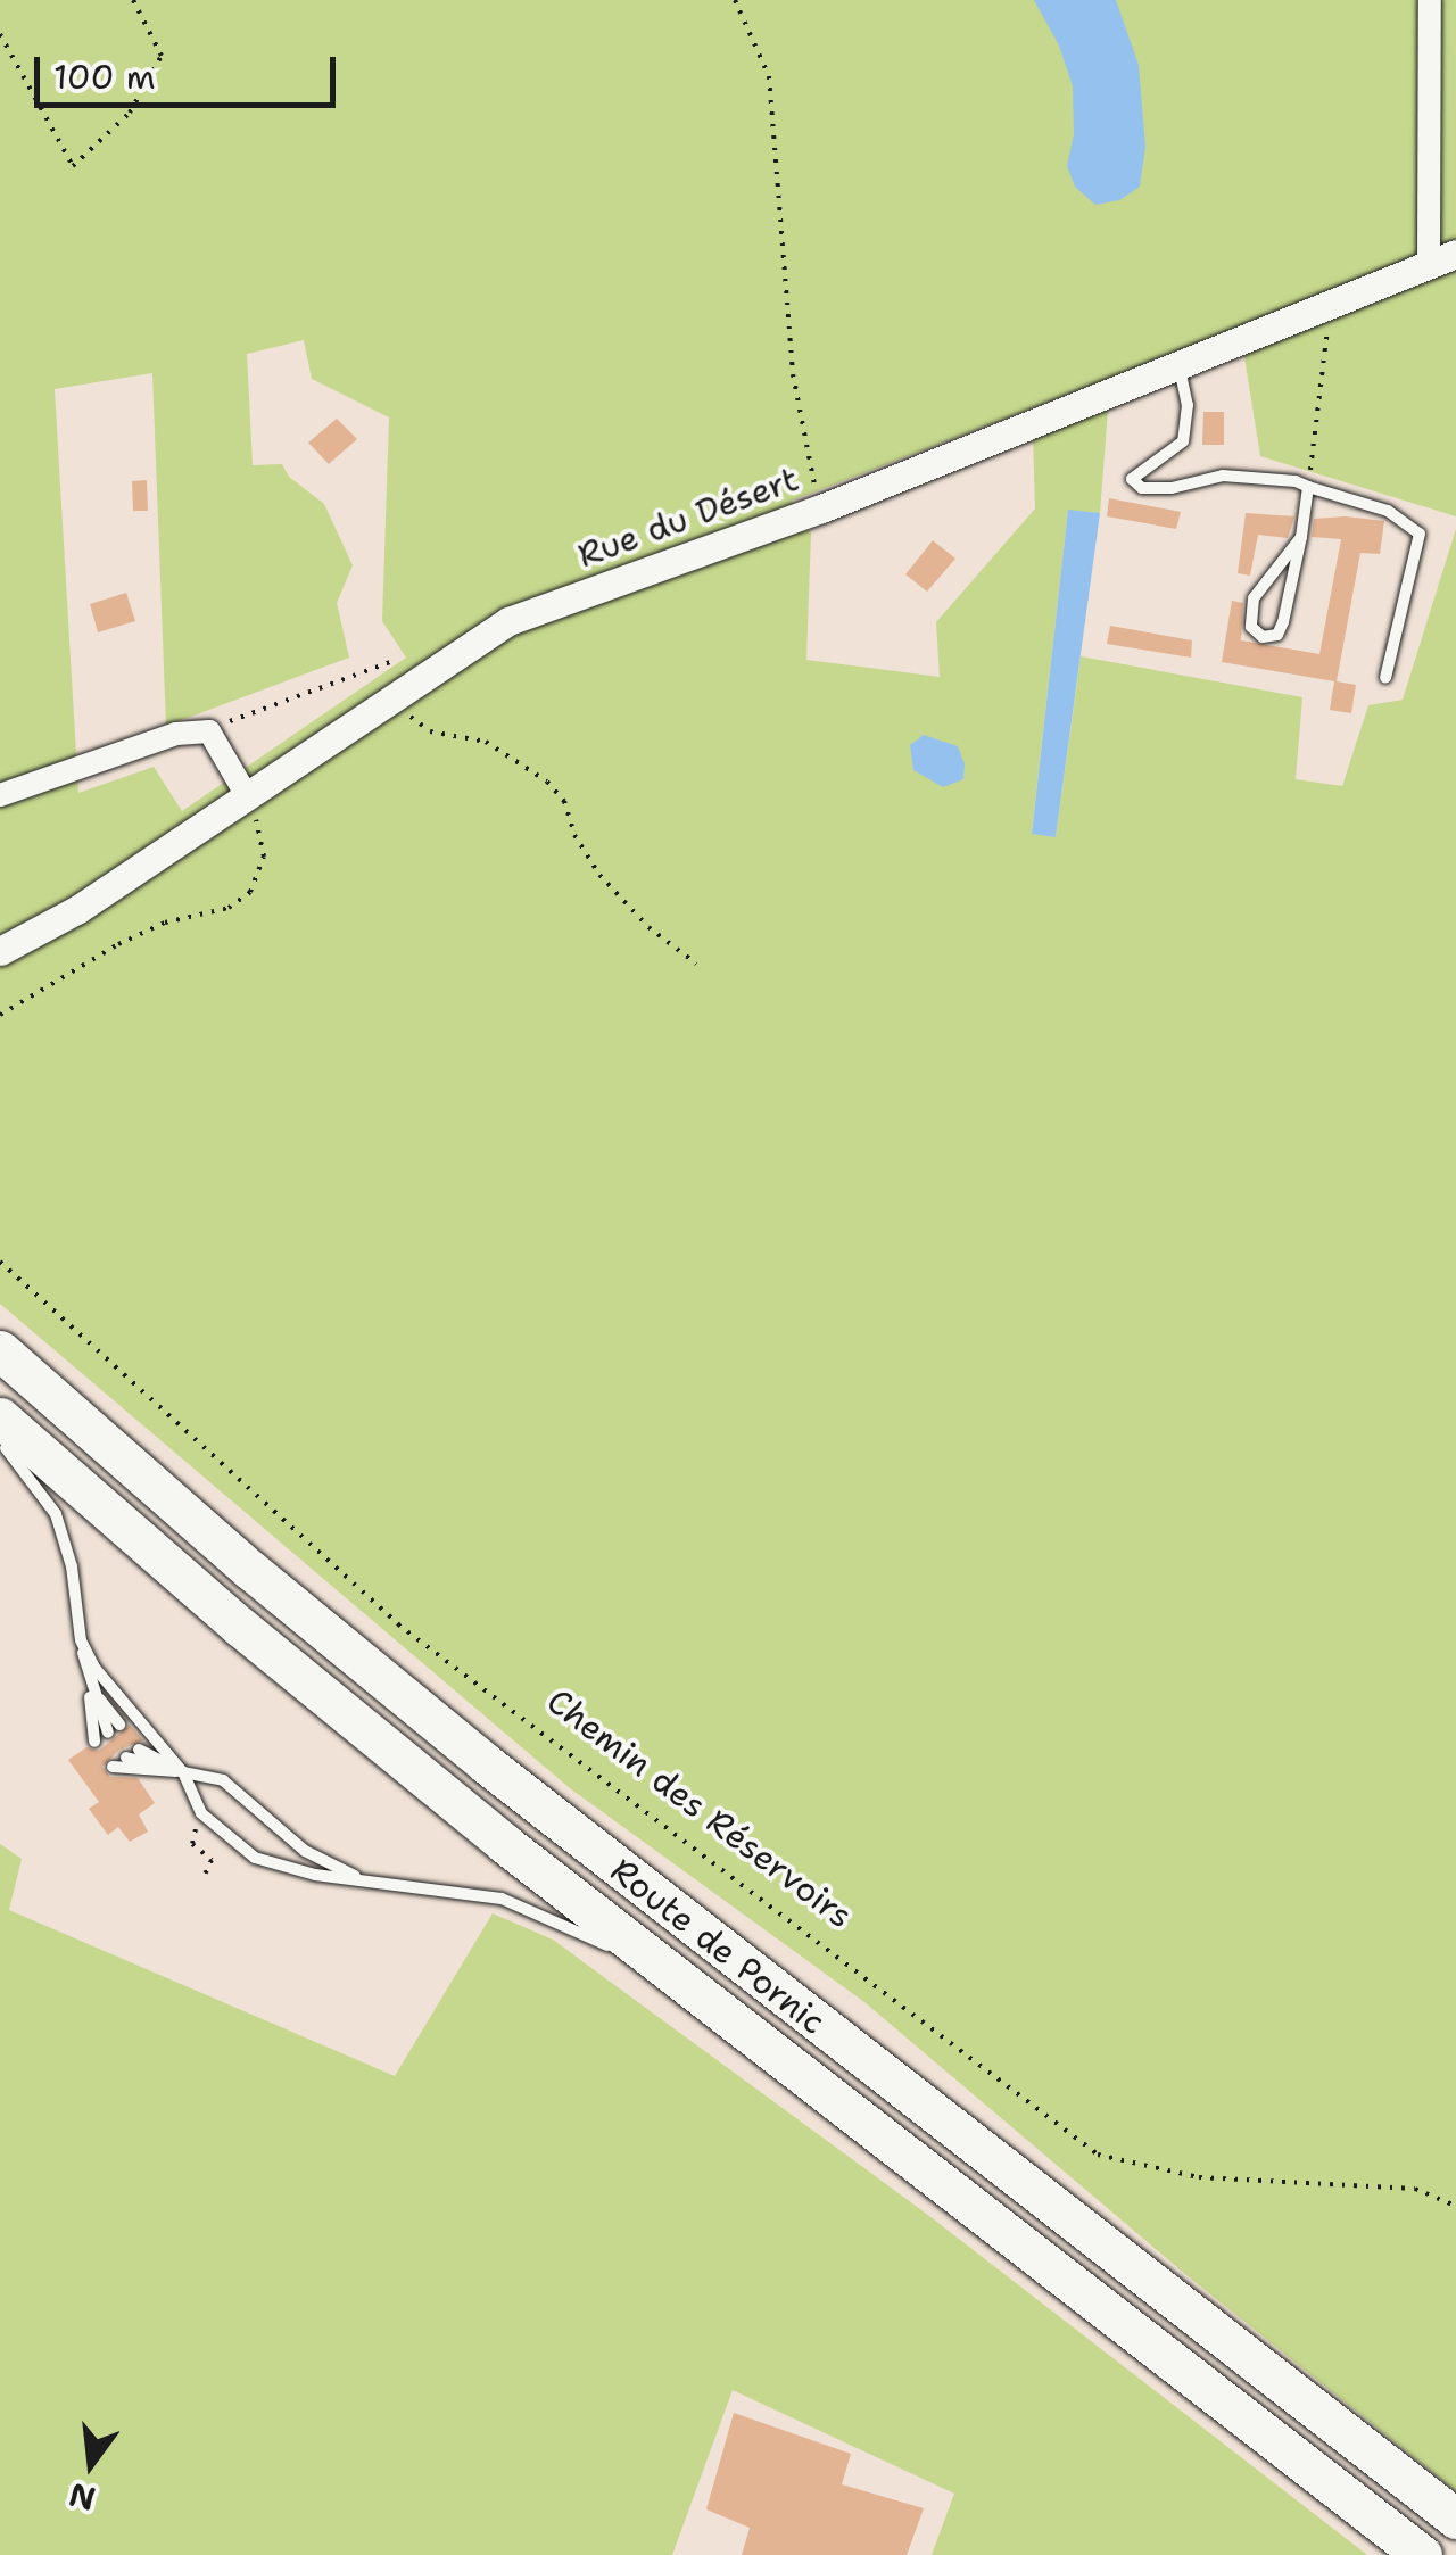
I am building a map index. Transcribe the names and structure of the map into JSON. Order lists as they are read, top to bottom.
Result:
{
  "streets": {
    "highway": ["Route de Pornic"],
    "street": ["Rue du Désert"],
    "path": ["Chemin des Réservoirs"]
  },
  "scale_bar": "100 m",
  "north": "bottom"
}
